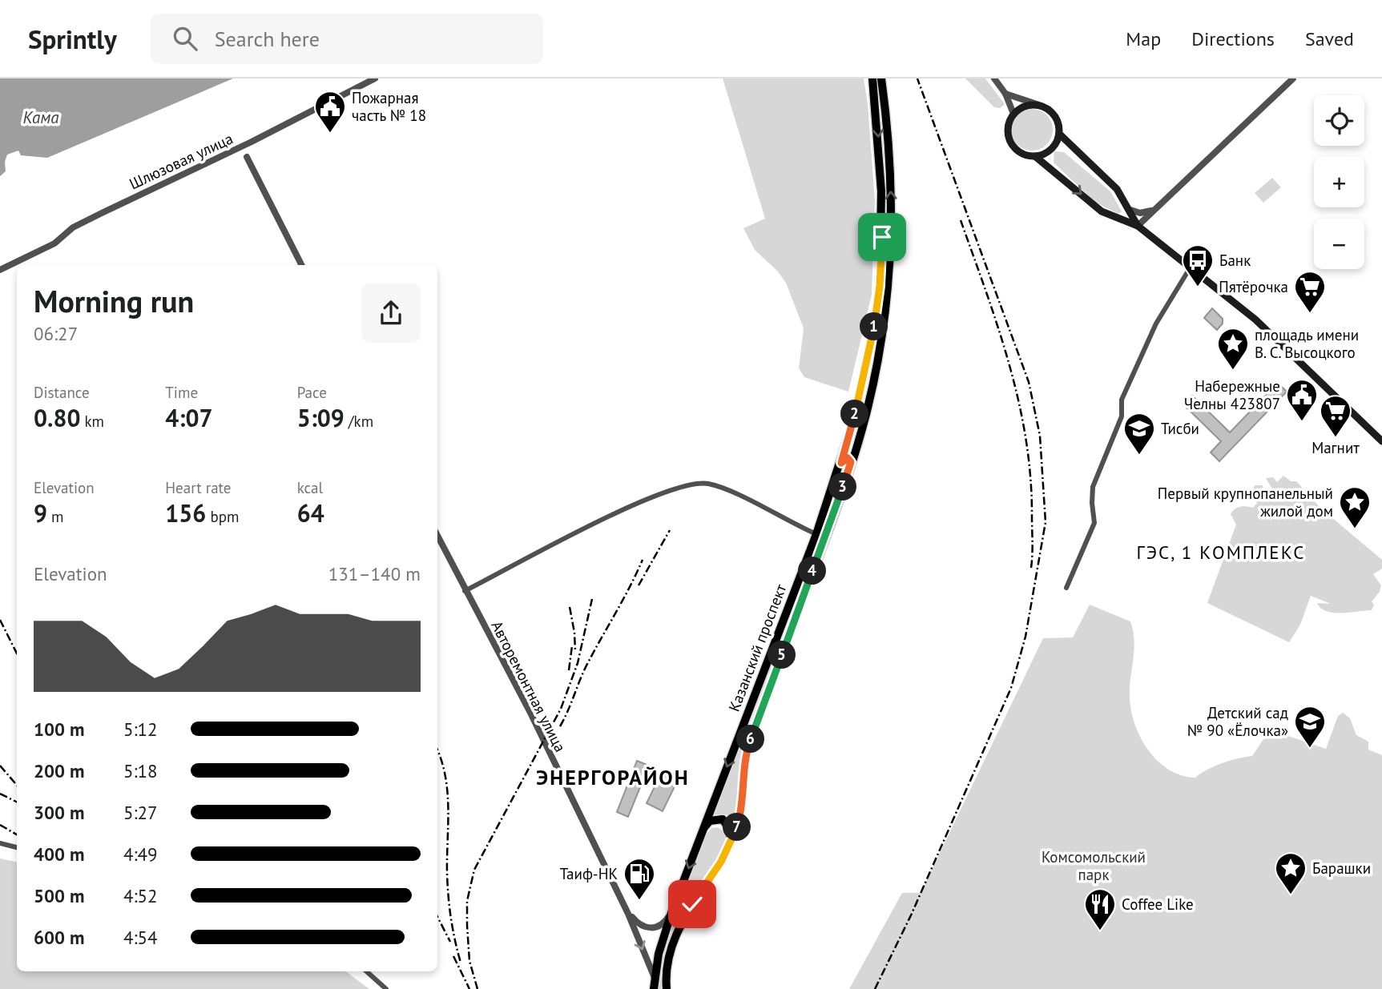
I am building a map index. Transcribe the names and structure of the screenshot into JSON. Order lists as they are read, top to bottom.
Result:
{
  "streets": {
    "main road": ["Казанский проспект"],
    "street": ["Шлюзовая улица", "Авторемонтная улица"]
  },
  "crossings": [
    ["Казанский проспект", "Авторемонтная улица"]
  ],
  "districts": ["ГЭС, 1 КОМПЛЕКС", "ЭНЕРГОРАЙОН"],
  "water": ["Кама"],
  "parks": ["Комсомольский парк"],
  "places": {
    "public building": ["Пожарная часть № 18", "Набережные Челны 423807"],
    "bus stop": ["Банк"],
    "supermarket": ["Пятёрочка", "Магнит"],
    "place": ["площадь имени В. С. Высоцкого", "Первый крупнопанельный жилой дом", "Барашки"],
    "school or university": ["Тисби", "Детский сад № 90 «Ёлочка»"],
    "fuel station": ["Таиф-НК"],
    "restaurant": ["Coffee Like"]
  },
  "page": {
    "header": "Sprintly",
    "search": "Search here",
    "nav": ["Map", "Directions", "Saved"],
    "map_buttons": ["+", "−"],
    "heading": ["Morning run", "06:27"],
    "pins": [
      "1",
      "2",
      "3",
      "4",
      "5",
      "6",
      "7"
    ],
    "stats": [
      ["Distance", "0.80 km"],
      ["Time", "4:07"],
      ["Pace", "5:09 /km"],
      ["Elevation", "9 m"],
      ["Heart rate", "156 bpm"],
      ["kcal", "64"]
    ],
    "chart": ["Elevation", "131–140 m"],
    "list": [
      {
        "name": "100 m",
        "note": "5:12"
      },
      {
        "name": "200 m",
        "note": "5:18"
      },
      {
        "name": "300 m",
        "note": "5:27"
      },
      {
        "name": "400 m",
        "note": "4:49"
      },
      {
        "name": "500 m",
        "note": "4:52"
      },
      {
        "name": "600 m",
        "note": "4:54"
      }
    ]
  }
}
